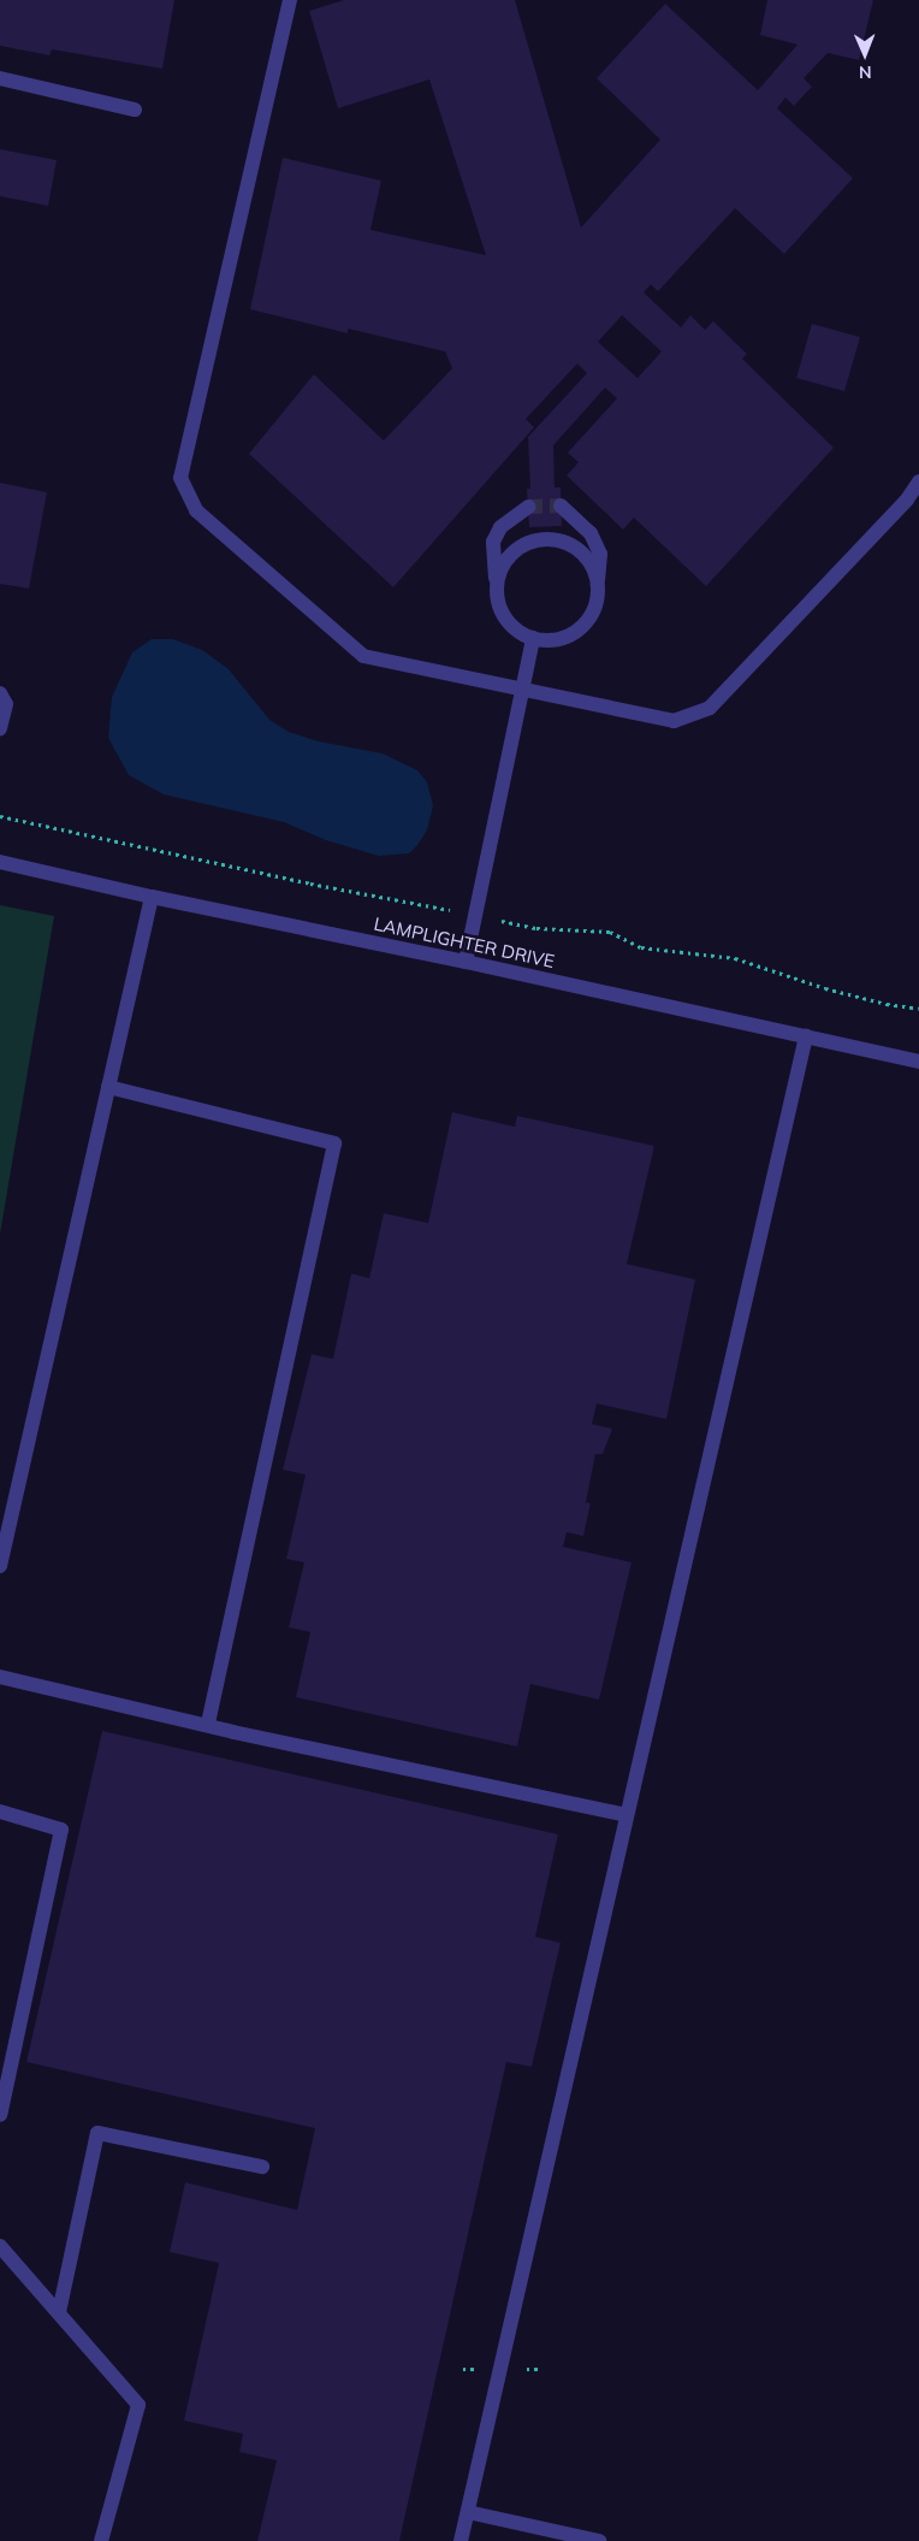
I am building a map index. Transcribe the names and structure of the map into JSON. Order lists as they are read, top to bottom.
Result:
{
  "streets": {
    "street": ["LAMPLIGHTER DRIVE"]
  },
  "north": "bottom"
}
